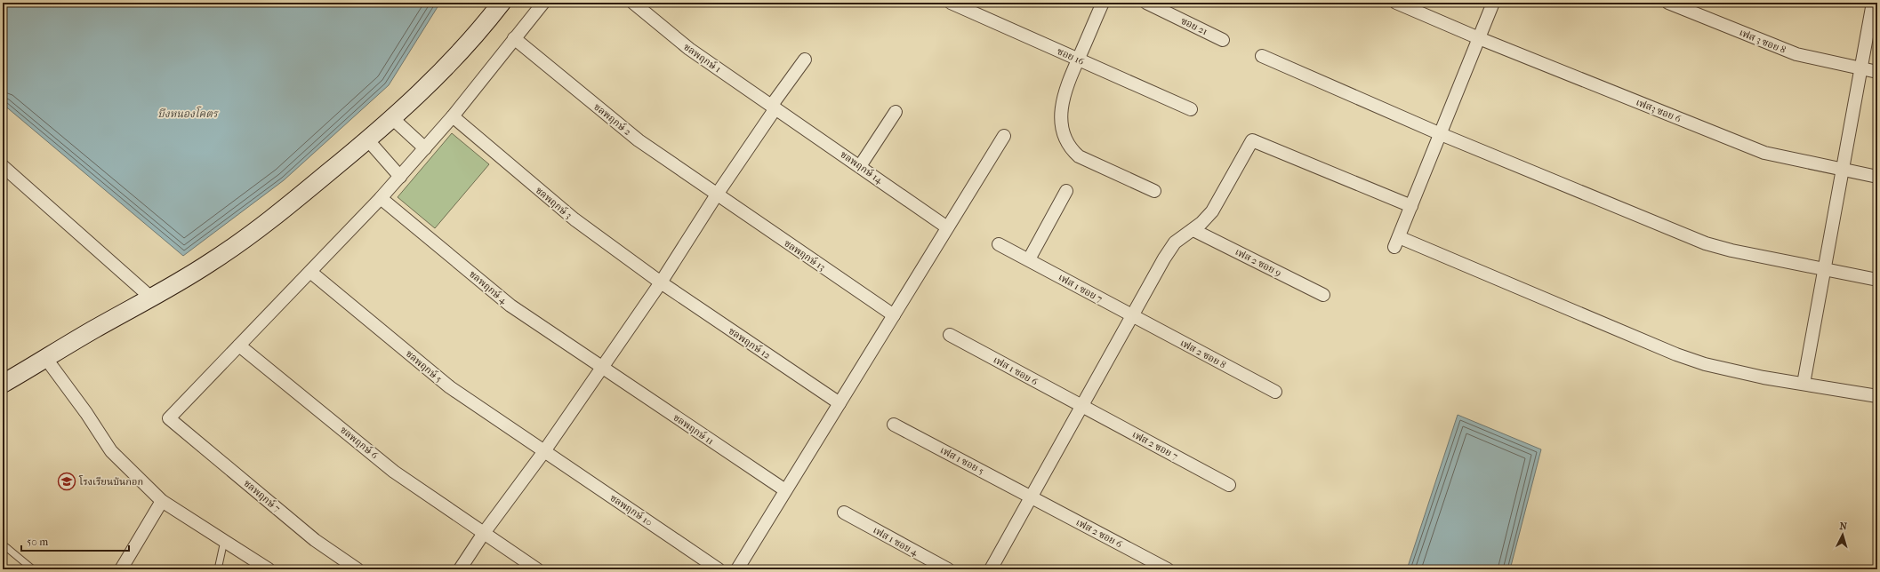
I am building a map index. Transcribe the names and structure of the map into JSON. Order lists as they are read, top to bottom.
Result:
{
  "streets": {
    "street": [
      "ซอย 21",
      "เฟส 3 ซอย 8",
      "ซอย 16",
      "ชลพฤกษ์ 1",
      "เฟส3 ซอย 6",
      "ชลพฤกษ์ 2",
      "ชลพฤกษ์ 14",
      "ชลพฤกษ์ 3",
      "ชลพฤกษ์ 13",
      "เฟส 2 ซอย 9",
      "ชลพฤกษ์ 4",
      "เฟส 1 ซอย 7",
      "ชลพฤกษ์ 12",
      "เฟส 2 ซอย 8",
      "ชลพฤกษ์ 5",
      "เฟส 1 ซอย 6",
      "ชลพฤกษ์ 11",
      "ชลพฤกษ์ 6",
      "เฟส 2 ซอย 7",
      "เฟส 1 ซอย 5",
      "ชลพฤกษ์ 7",
      "ชลพฤกษ์ 10",
      "เฟส 2 ซอย 6",
      "เฟส 1 ซอย 4"
    ]
  },
  "crossings": [
    ["ชลพฤกษ์ 1", "ชลพฤกษ์ 14"],
    ["ชลพฤกษ์ 2", "ชลพฤกษ์ 13"],
    ["ชลพฤกษ์ 3", "ชลพฤกษ์ 12"],
    ["ชลพฤกษ์ 4", "ชลพฤกษ์ 11"],
    ["เฟส 1 ซอย 7", "เฟส 2 ซอย 8"],
    ["ชลพฤกษ์ 5", "ชลพฤกษ์ 10"],
    ["เฟส 1 ซอย 6", "เฟส 2 ซอย 7"],
    ["ชลพฤกษ์ 6", "ชลพฤกษ์ 7"],
    ["เฟส 1 ซอย 5", "เฟส 2 ซอย 6"]
  ],
  "water": ["บึงหนองโคตร"],
  "places": {
    "school or university": ["โรงเรียนบ้นกอก"]
  },
  "scale_bar": "50 m",
  "north": "top"
}
